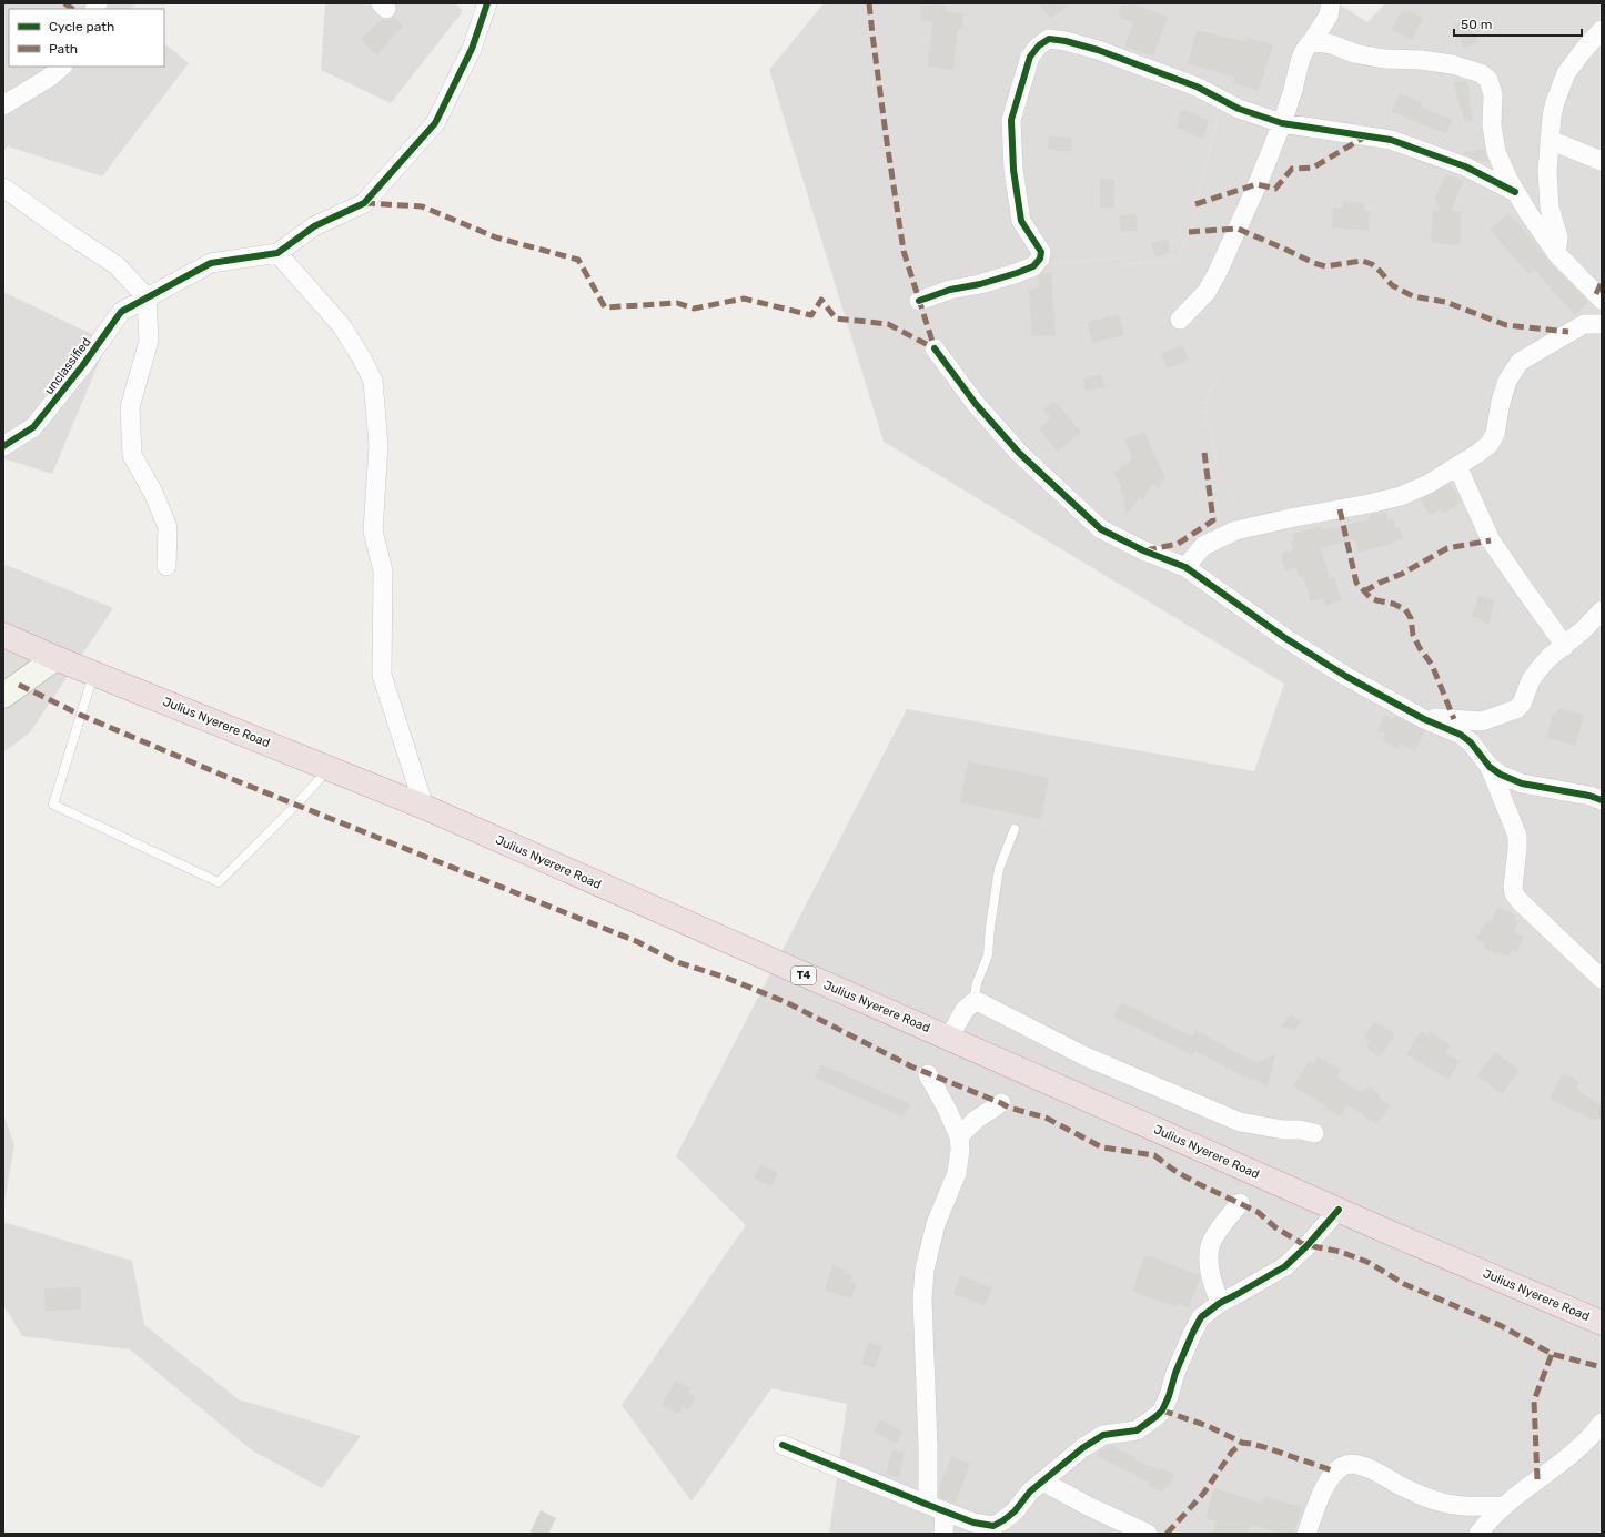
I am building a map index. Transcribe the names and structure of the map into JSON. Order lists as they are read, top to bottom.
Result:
{
  "streets": {
    "highway": ["Julius Nyerere Road", "T4"],
    "street": ["unclassified"]
  },
  "legend": ["Cycle path", "Path"],
  "scale_bar": "50 m"
}
